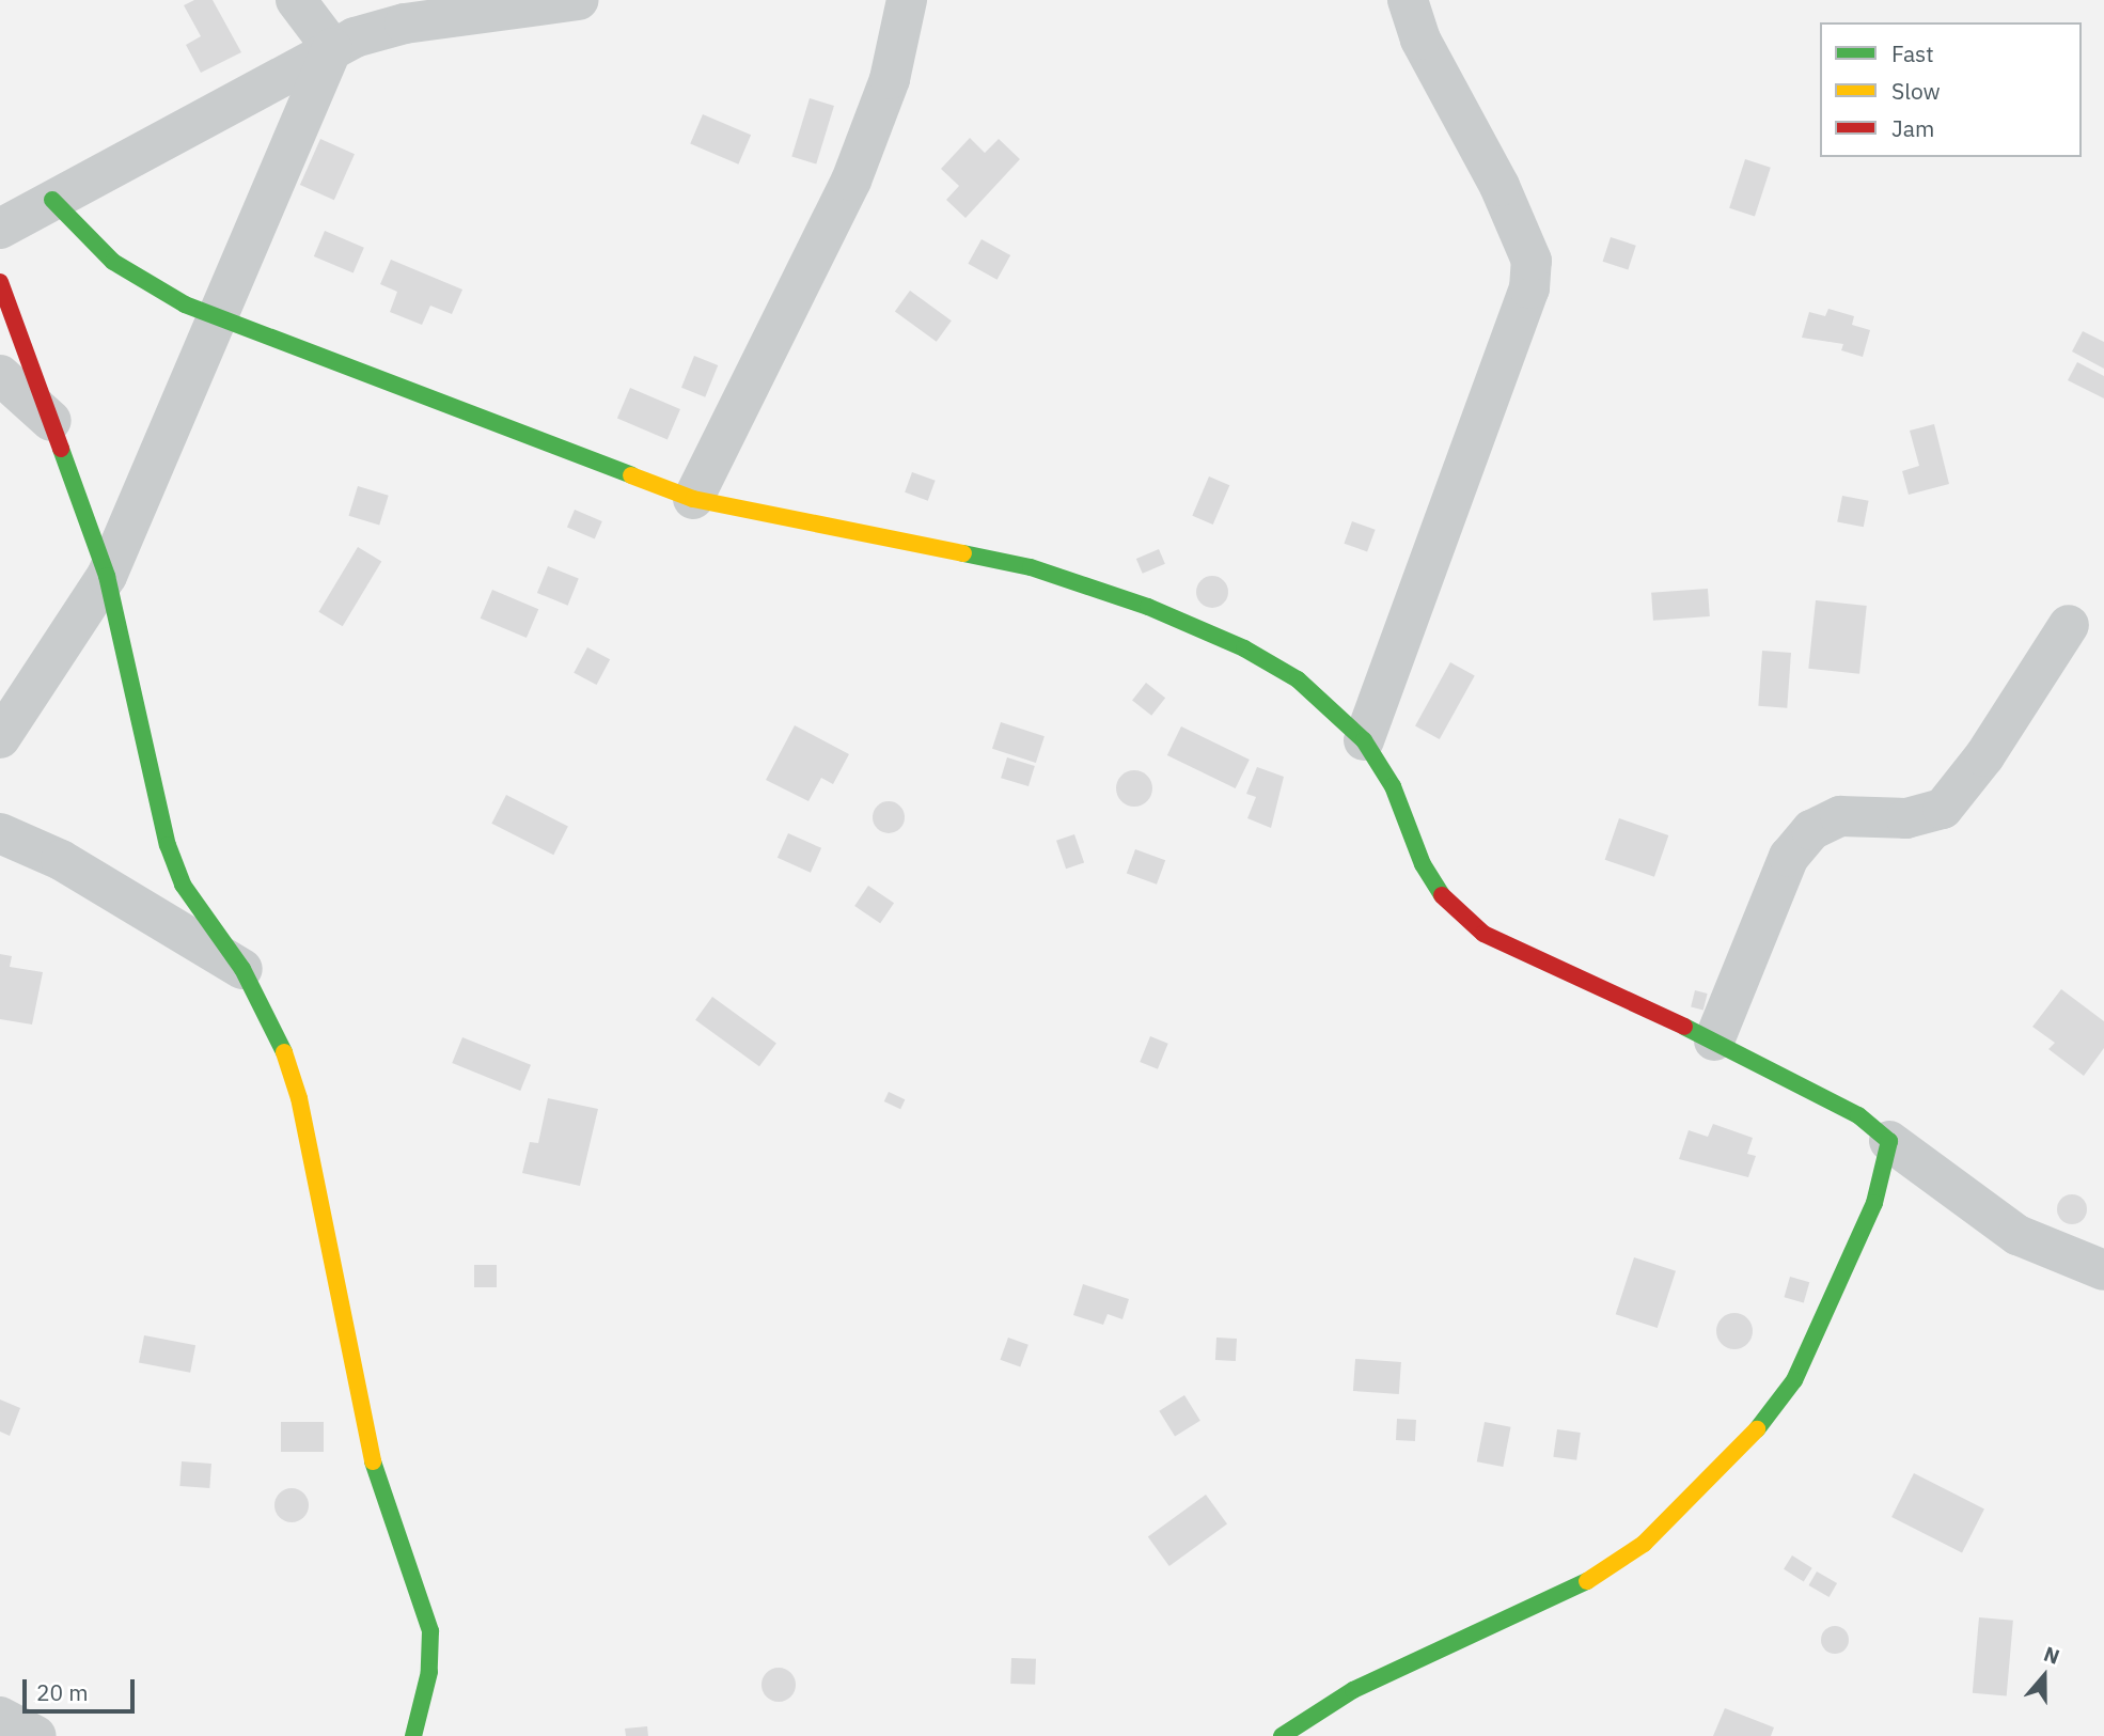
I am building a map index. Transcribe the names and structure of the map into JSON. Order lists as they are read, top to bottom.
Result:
{
  "legend": ["Fast", "Slow", "Jam"],
  "scale_bar": "20 m",
  "north": "top"
}
